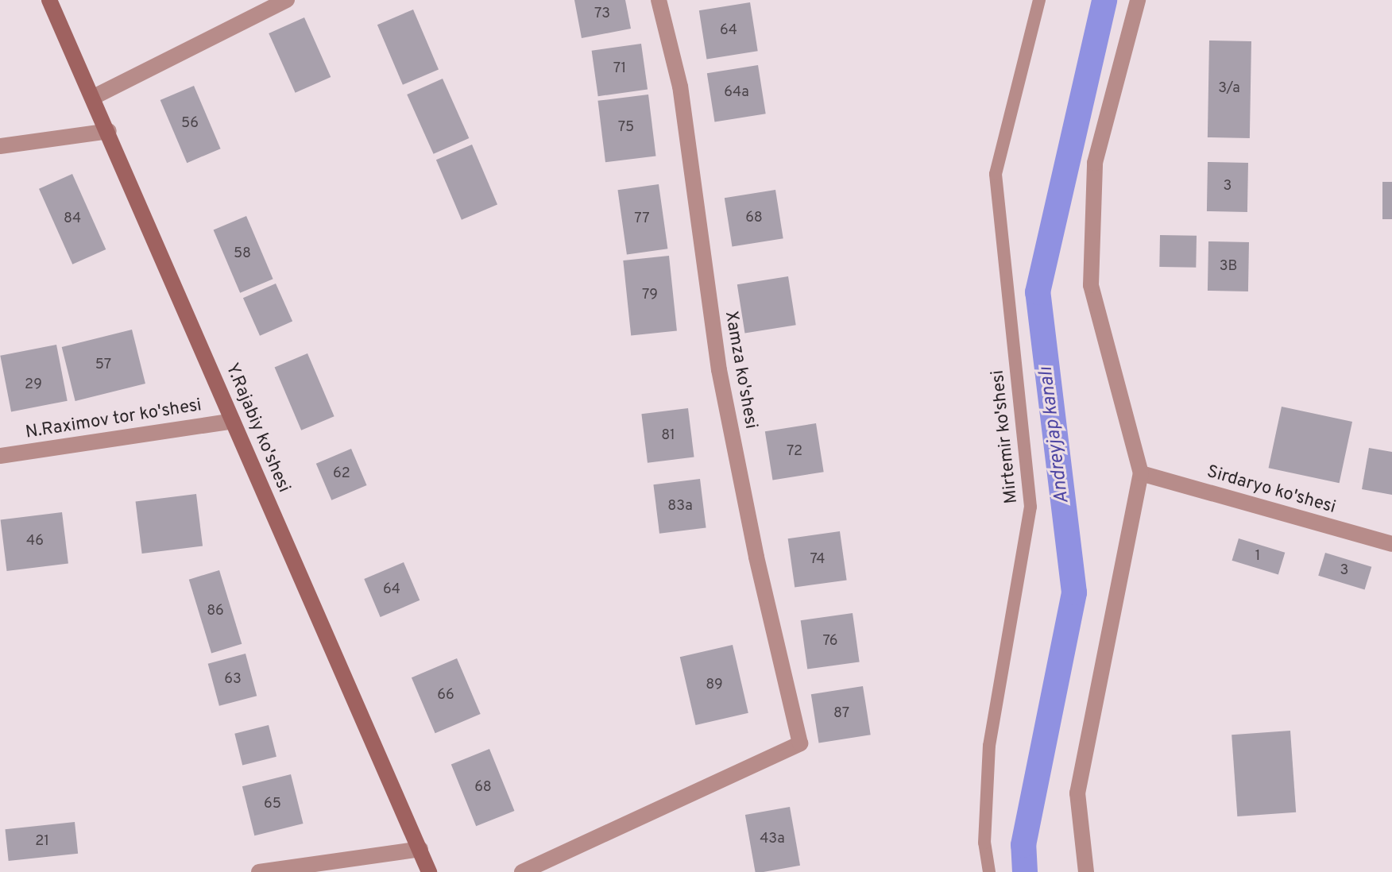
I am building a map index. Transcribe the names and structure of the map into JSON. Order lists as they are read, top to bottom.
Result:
{
  "streets": {
    "street": [
      "Xamza ko'shesi",
      "N.Raximov tor ko'shesi",
      "Y.Rajabiy ko'shesi",
      "Sirdaryo ko'shesi"
    ],
    "lane": ["Mirtemir ko'shesi"]
  },
  "crossings": [
    ["N.Raximov tor ko'shesi", "Y.Rajabiy ko'shesi"]
  ],
  "water": ["Andreyjap kanalı"],
  "house_numbers": [
    "73",
    "64",
    "71",
    "3/a",
    "64a",
    "56",
    "75",
    "3",
    "68",
    "84",
    "77",
    "58",
    "3B",
    "79",
    "57",
    "29",
    "81",
    "72",
    "62",
    "83a",
    "46",
    "1",
    "74",
    "3",
    "64",
    "86",
    "76",
    "63",
    "89",
    "66",
    "87",
    "68",
    "65",
    "43a",
    "21"
  ]
}
